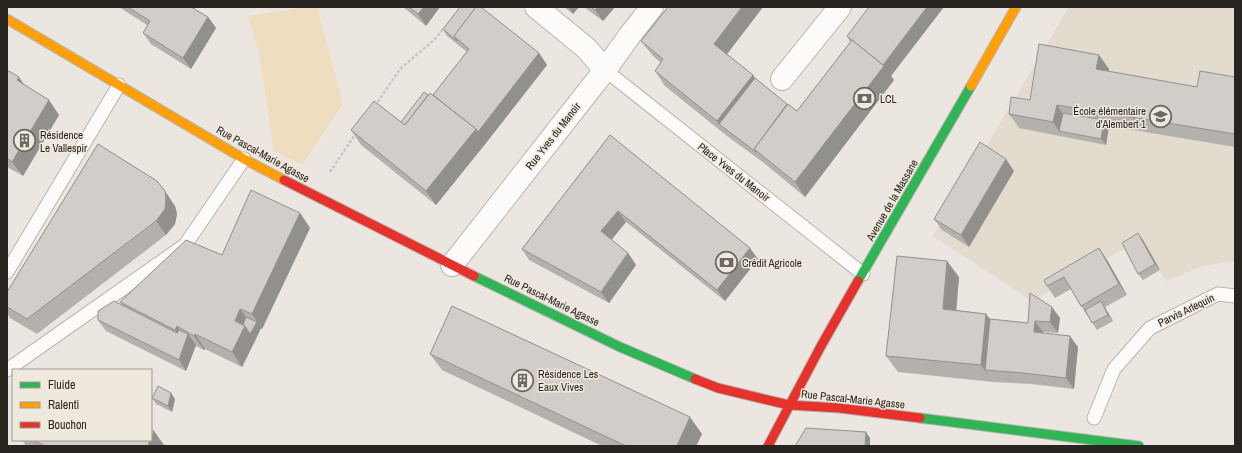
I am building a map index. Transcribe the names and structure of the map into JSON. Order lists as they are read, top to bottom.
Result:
{
  "streets": {
    "street": ["Rue Yves du Manoir", "Rue Pascal-Marie Agasse", "Avenue de la Massane"],
    "lane": ["Place Yves du Manoir", "Parvis Arlequin"]
  },
  "crossings": [
    ["Rue Yves du Manoir", "Rue Pascal-Marie Agasse"],
    ["Rue Yves du Manoir", "Place Yves du Manoir"],
    ["Rue Pascal-Marie Agasse", "Avenue de la Massane"],
    ["Place Yves du Manoir", "Avenue de la Massane"]
  ],
  "places": {
    "bank": ["LCL", "Crédit Agricole"],
    "school or university": ["École élémentaire d'Alembert 1"],
    "building": ["Résidence Le Vallespir", "Résidence Les Eaux Vives"]
  },
  "legend": ["Fluide", "Ralenti", "Bouchon"]
}
